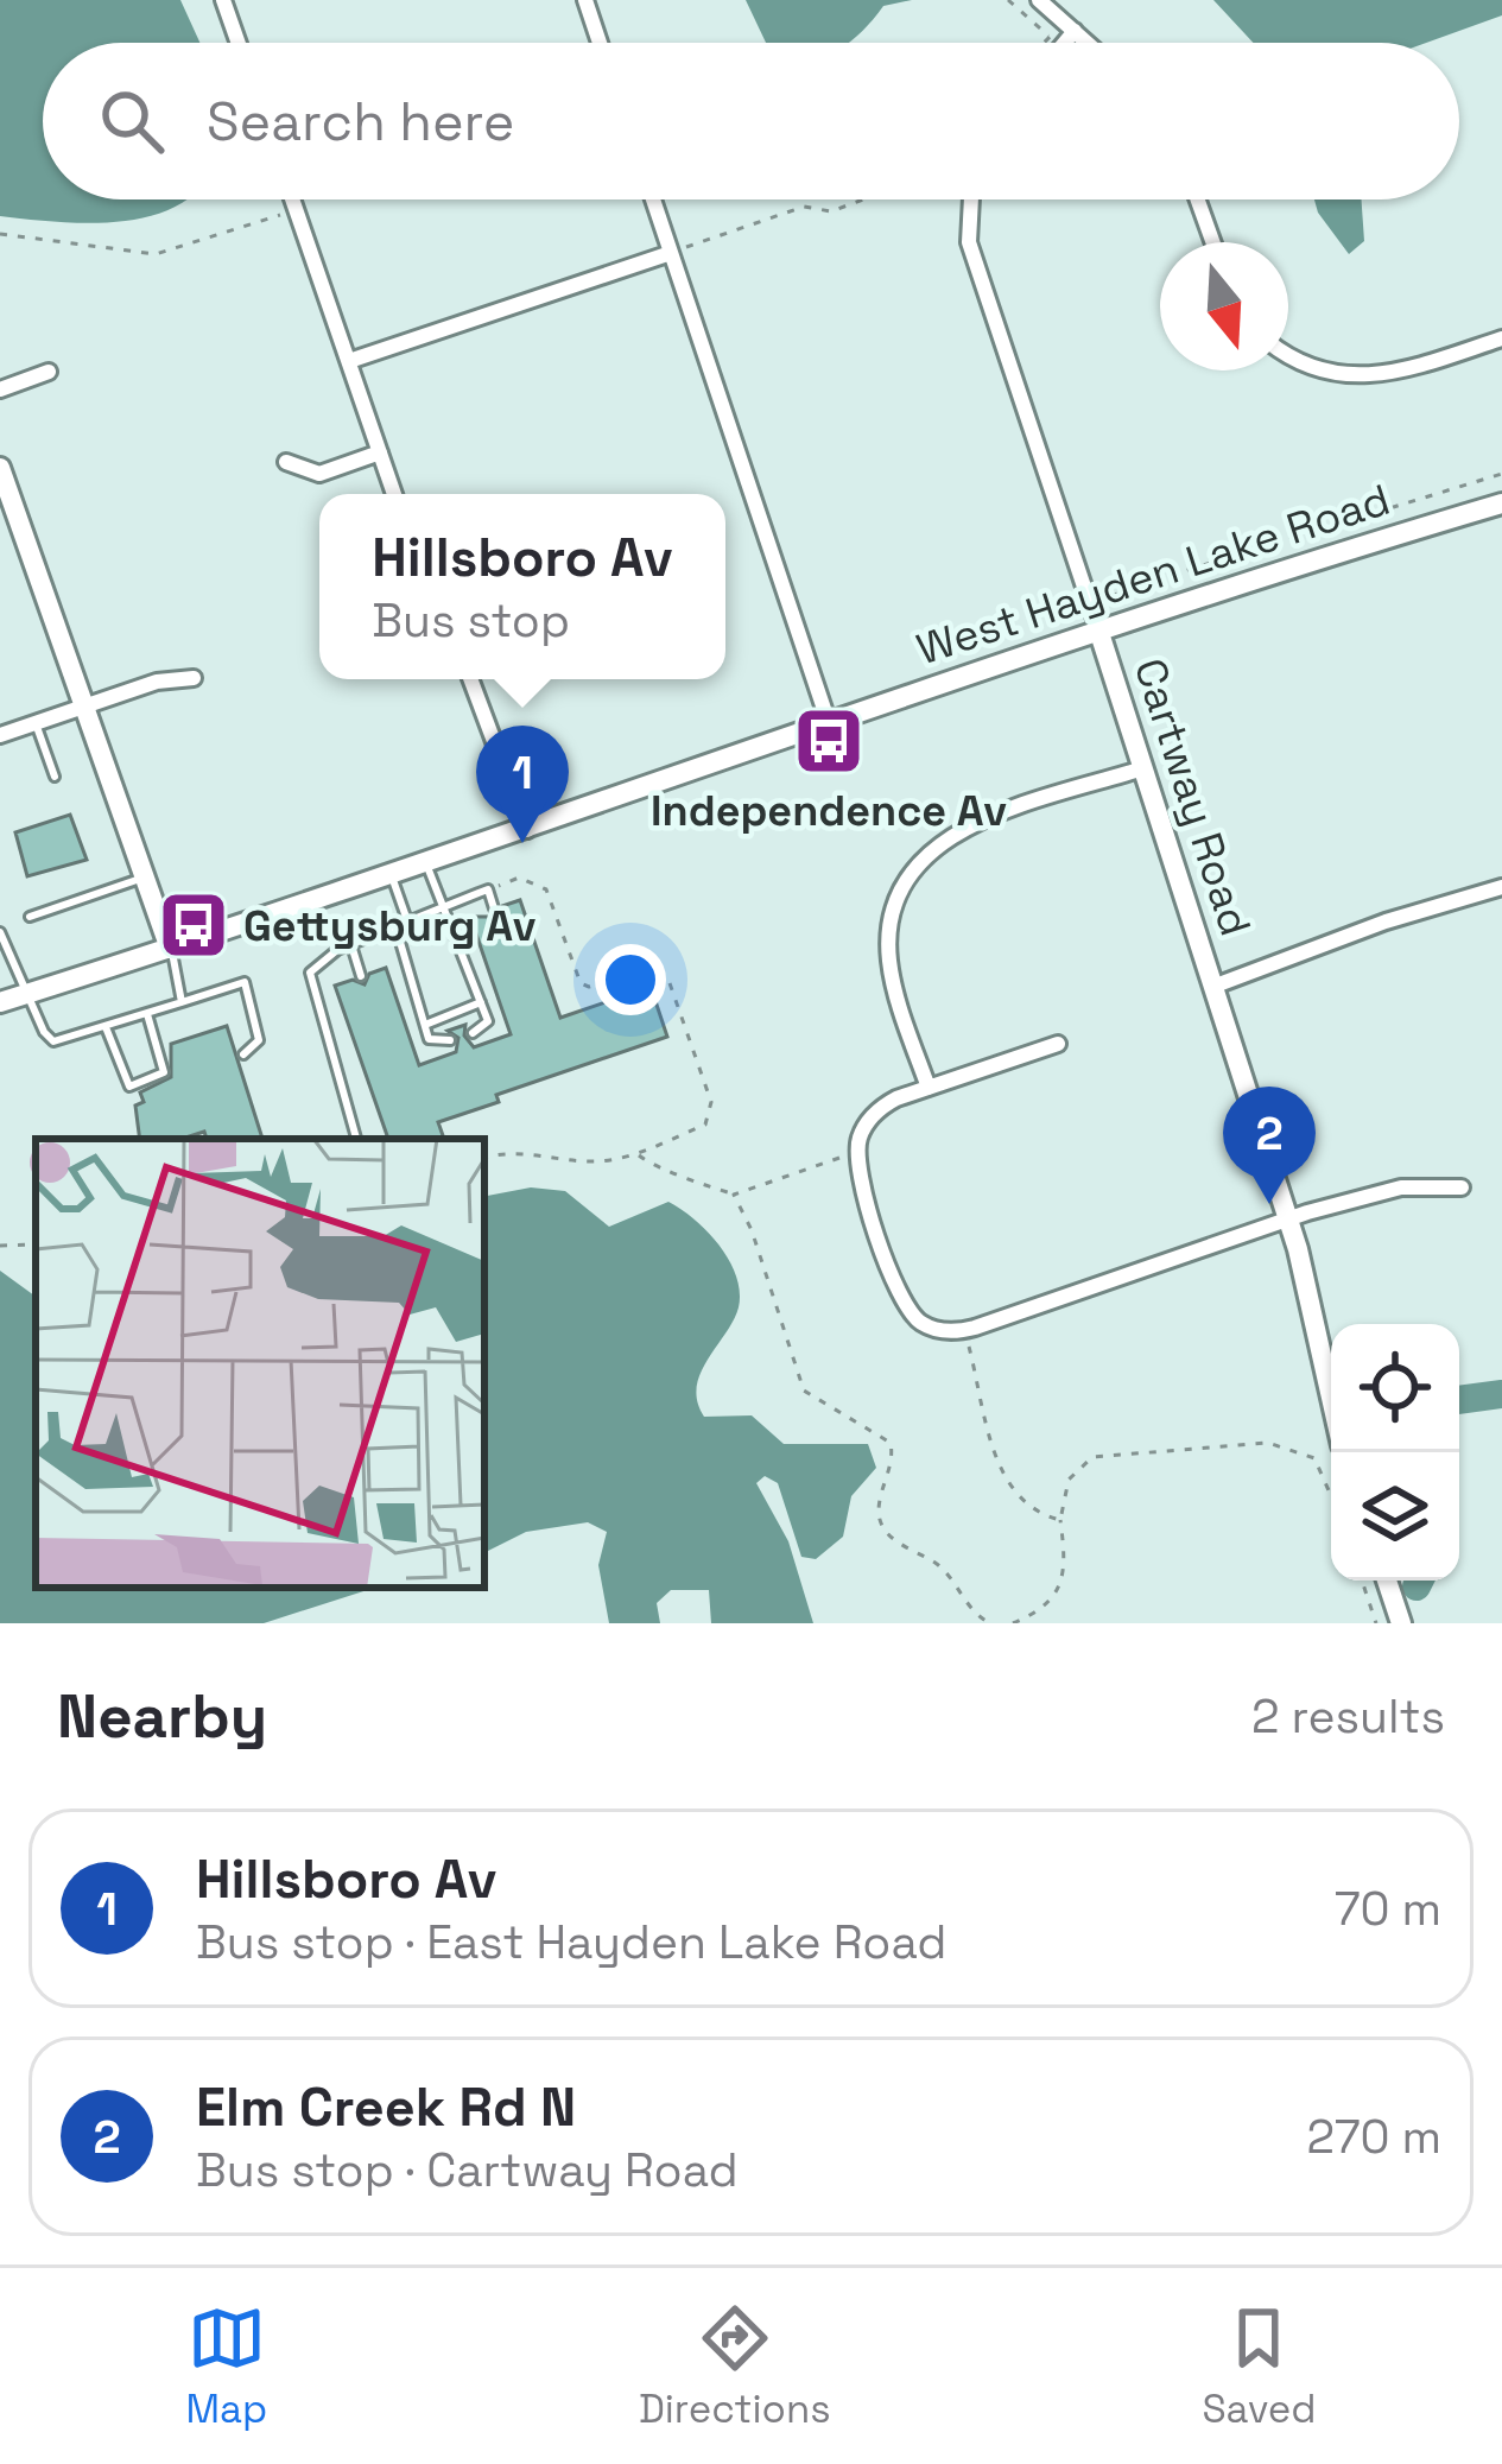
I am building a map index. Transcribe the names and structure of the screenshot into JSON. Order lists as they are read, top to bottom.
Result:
{
  "streets": {
    "main road": ["West Hayden Lake Road", "Cartway Road"]
  },
  "crossings": [
    ["West Hayden Lake Road", "Cartway Road"]
  ],
  "places": {
    "bus stop": ["Independence Av", "Gettysburg Av"]
  },
  "north": "bottom",
  "page": {
    "search": "Search here",
    "popup": ["Hillsboro Av", "Bus stop"],
    "pins": ["1", "2"],
    "heading": ["Nearby", "2 results"],
    "list": [
      {
        "mark": "1",
        "name": "Hillsboro Av",
        "note": "Bus stop · East Hayden Lake Road",
        "value": "70 m"
      },
      {
        "mark": "2",
        "name": "Elm Creek Rd N",
        "note": "Bus stop · Cartway Road",
        "value": "270 m"
      }
    ],
    "nav": ["Map", "Directions", "Saved"]
  }
}
